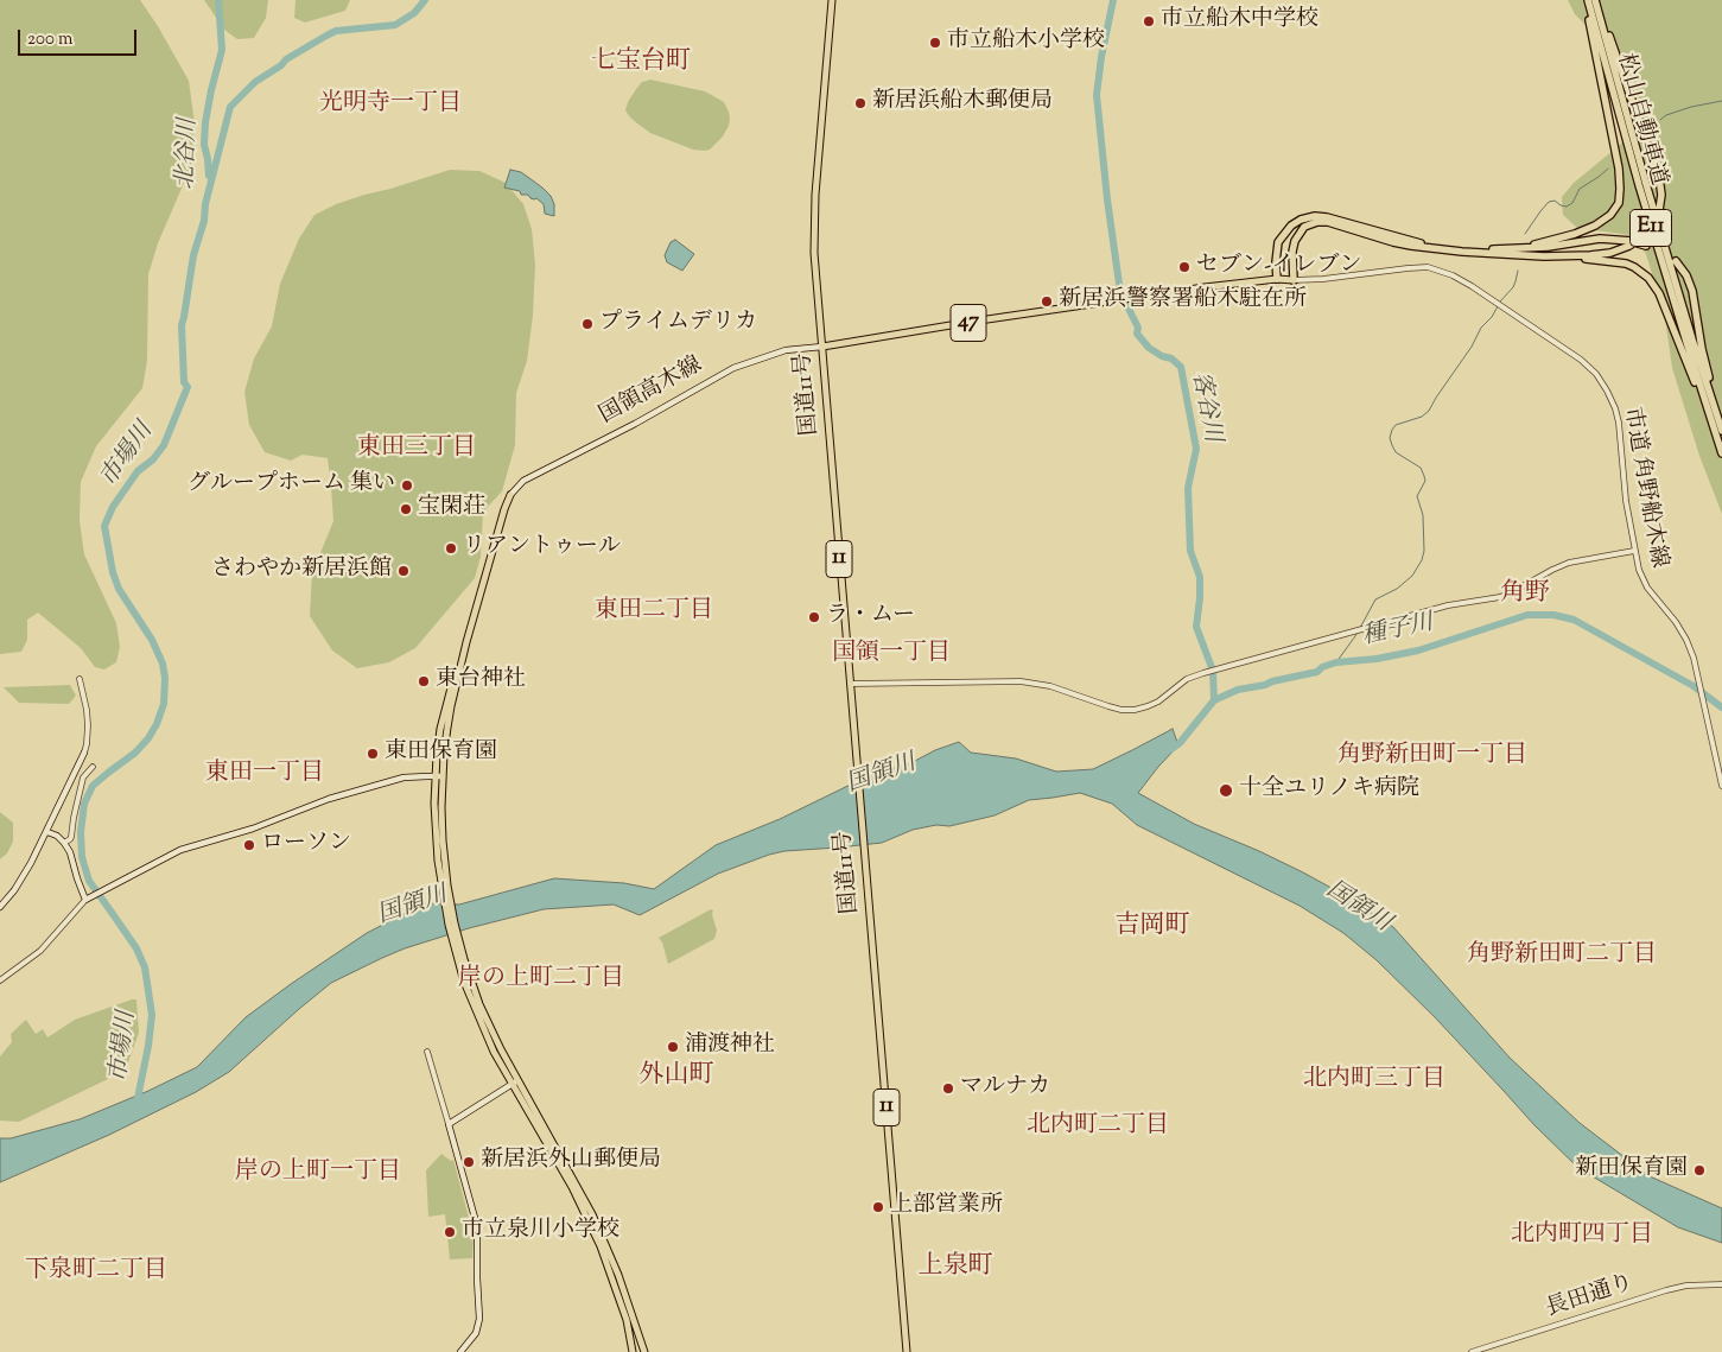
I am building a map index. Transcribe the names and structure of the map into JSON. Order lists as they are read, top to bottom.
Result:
{
  "streets": {
    "highway": ["松山自動車道", "E11"],
    "main road": [
      "47",
      "国領高木線",
      "国道11号",
      "11"
    ],
    "street": ["市道 角野船木線", "長田通り"]
  },
  "crossings": [
    ["47", "国領高木線"],
    ["47", "国道11号"],
    ["47", "市道 角野船木線"],
    ["国領高木線", "国道11号"]
  ],
  "districts": [
    "七宝台町",
    "光明寺一丁目",
    "東田三丁目",
    "角野",
    "東田二丁目",
    "国領一丁目",
    "角野新田町一丁目",
    "東田一丁目",
    "吉岡町",
    "角野新田町二丁目",
    "岸の上町二丁目",
    "外山町",
    "北内町三丁目",
    "北内町二丁目",
    "岸の上町一丁目",
    "北内町四丁目",
    "上泉町",
    "下泉町二丁目"
  ],
  "water": [
    "北谷川",
    "客谷川",
    "市場川",
    "種子川",
    "国領川"
  ],
  "places": [
    "市立船木中学校",
    "市立船木小学校",
    "新居浜船木郵便局",
    "セブン-イレブン",
    "新居浜警察署船木駐在所",
    "プライムデリカ",
    "グループホーム 集い",
    "宝閑荘",
    "リアントゥール",
    "さわやか新居浜館",
    "ラ・ムー",
    "東台神社",
    "東田保育園",
    "十全ユリノキ病院",
    "ローソン",
    "浦渡神社",
    "マルナカ",
    "新居浜外山郵便局",
    "新田保育園",
    "上部営業所",
    "市立泉川小学校"
  ],
  "scale_bar": "200 m"
}
